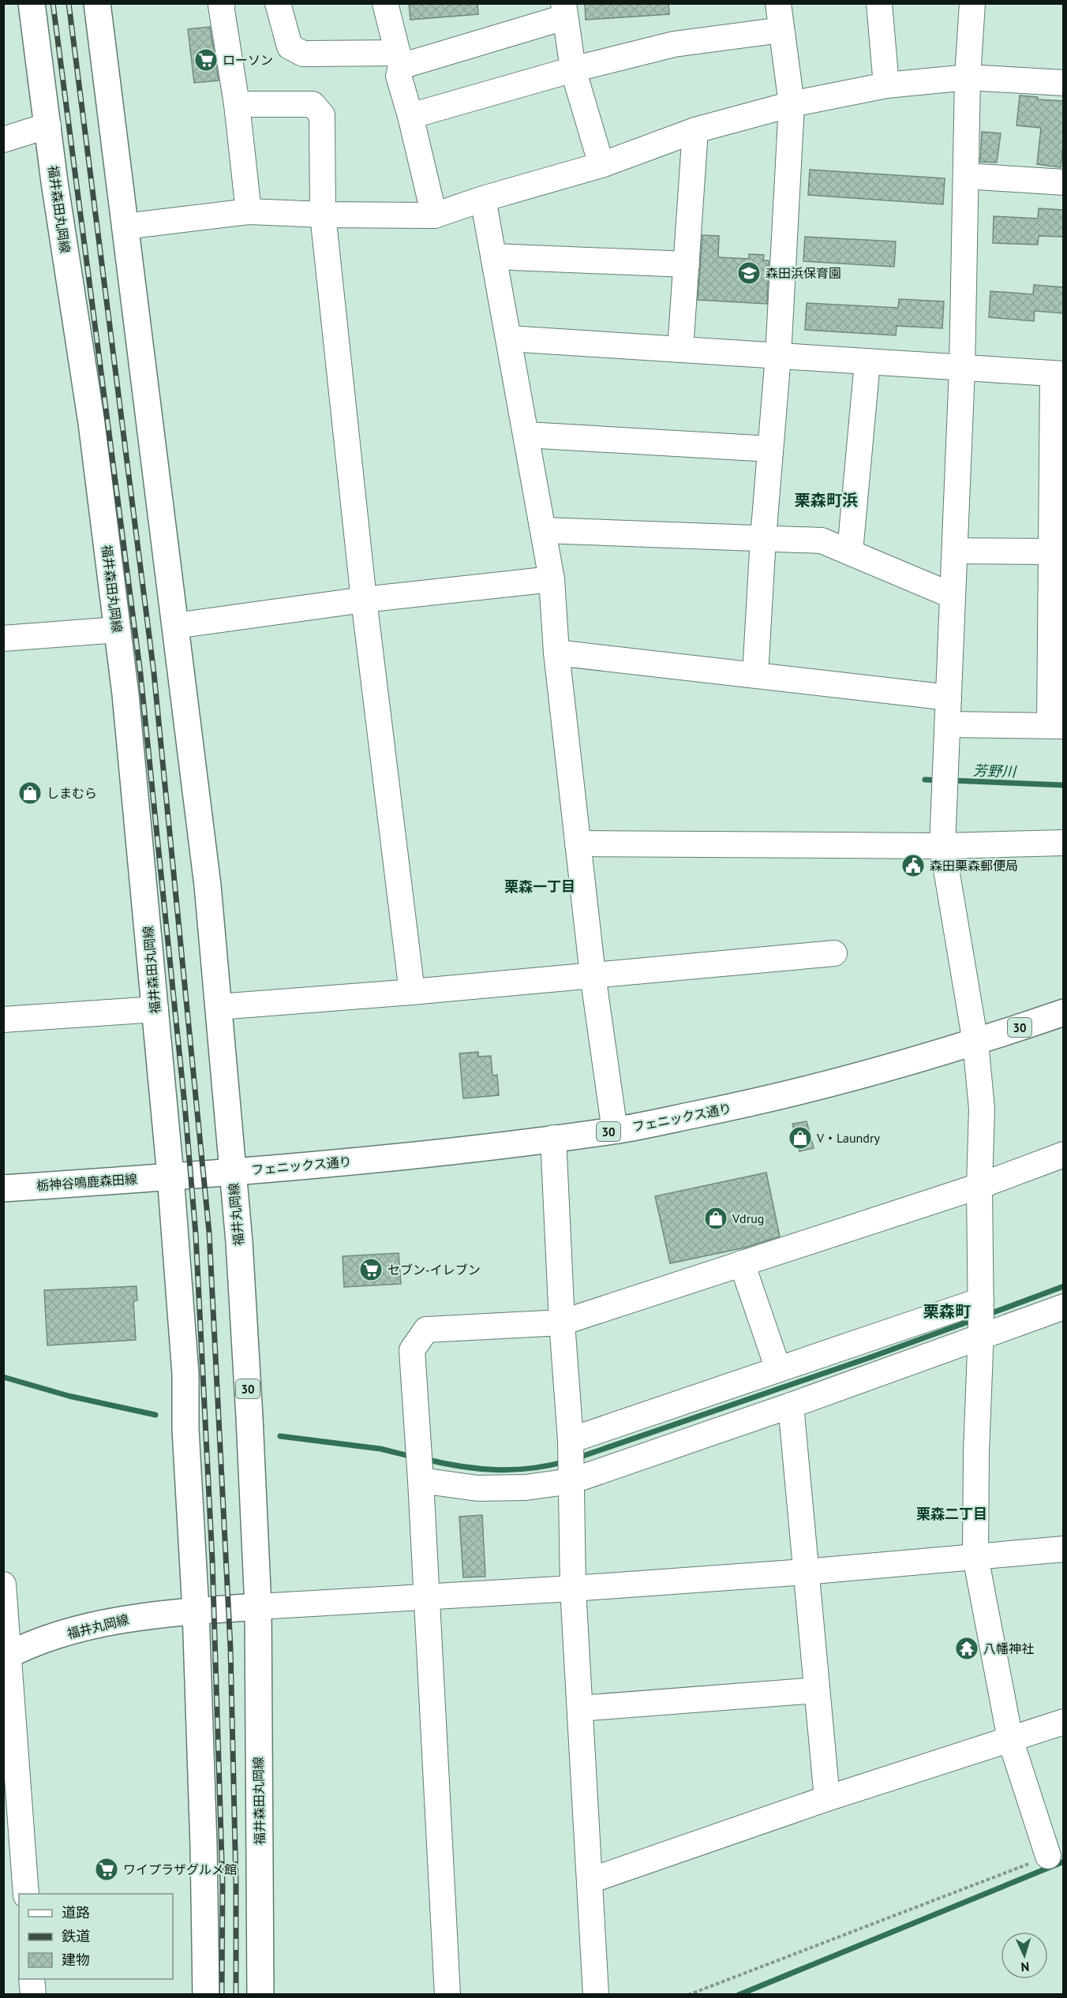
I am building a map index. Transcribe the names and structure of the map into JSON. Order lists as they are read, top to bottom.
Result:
{
  "streets": {
    "main road": [
      "福井森田丸岡線",
      "30",
      "フェニックス通り",
      "栃神谷鳴鹿森田線",
      "福井丸岡線"
    ]
  },
  "crossings": [
    ["福井森田丸岡線", "栃神谷鳴鹿森田線"],
    ["福井森田丸岡線", "福井丸岡線"],
    ["フェニックス通り", "福井丸岡線"],
    ["栃神谷鳴鹿森田線", "福井丸岡線"]
  ],
  "districts": [
    "栗森町浜",
    "栗森一丁目",
    "栗森町",
    "栗森二丁目"
  ],
  "water": ["芳野川"],
  "places": {
    "supermarket": ["ローソン", "セブン-イレブン", "ワイプラザグルメ館"],
    "school or university": ["森田浜保育園"],
    "shop": ["しまむら", "V・Laundry", "Vdrug"],
    "public building": ["森田栗森郵便局"],
    "temple": ["八幡神社"]
  },
  "legend": ["道路", "鉄道", "建物"],
  "north": "bottom"
}
